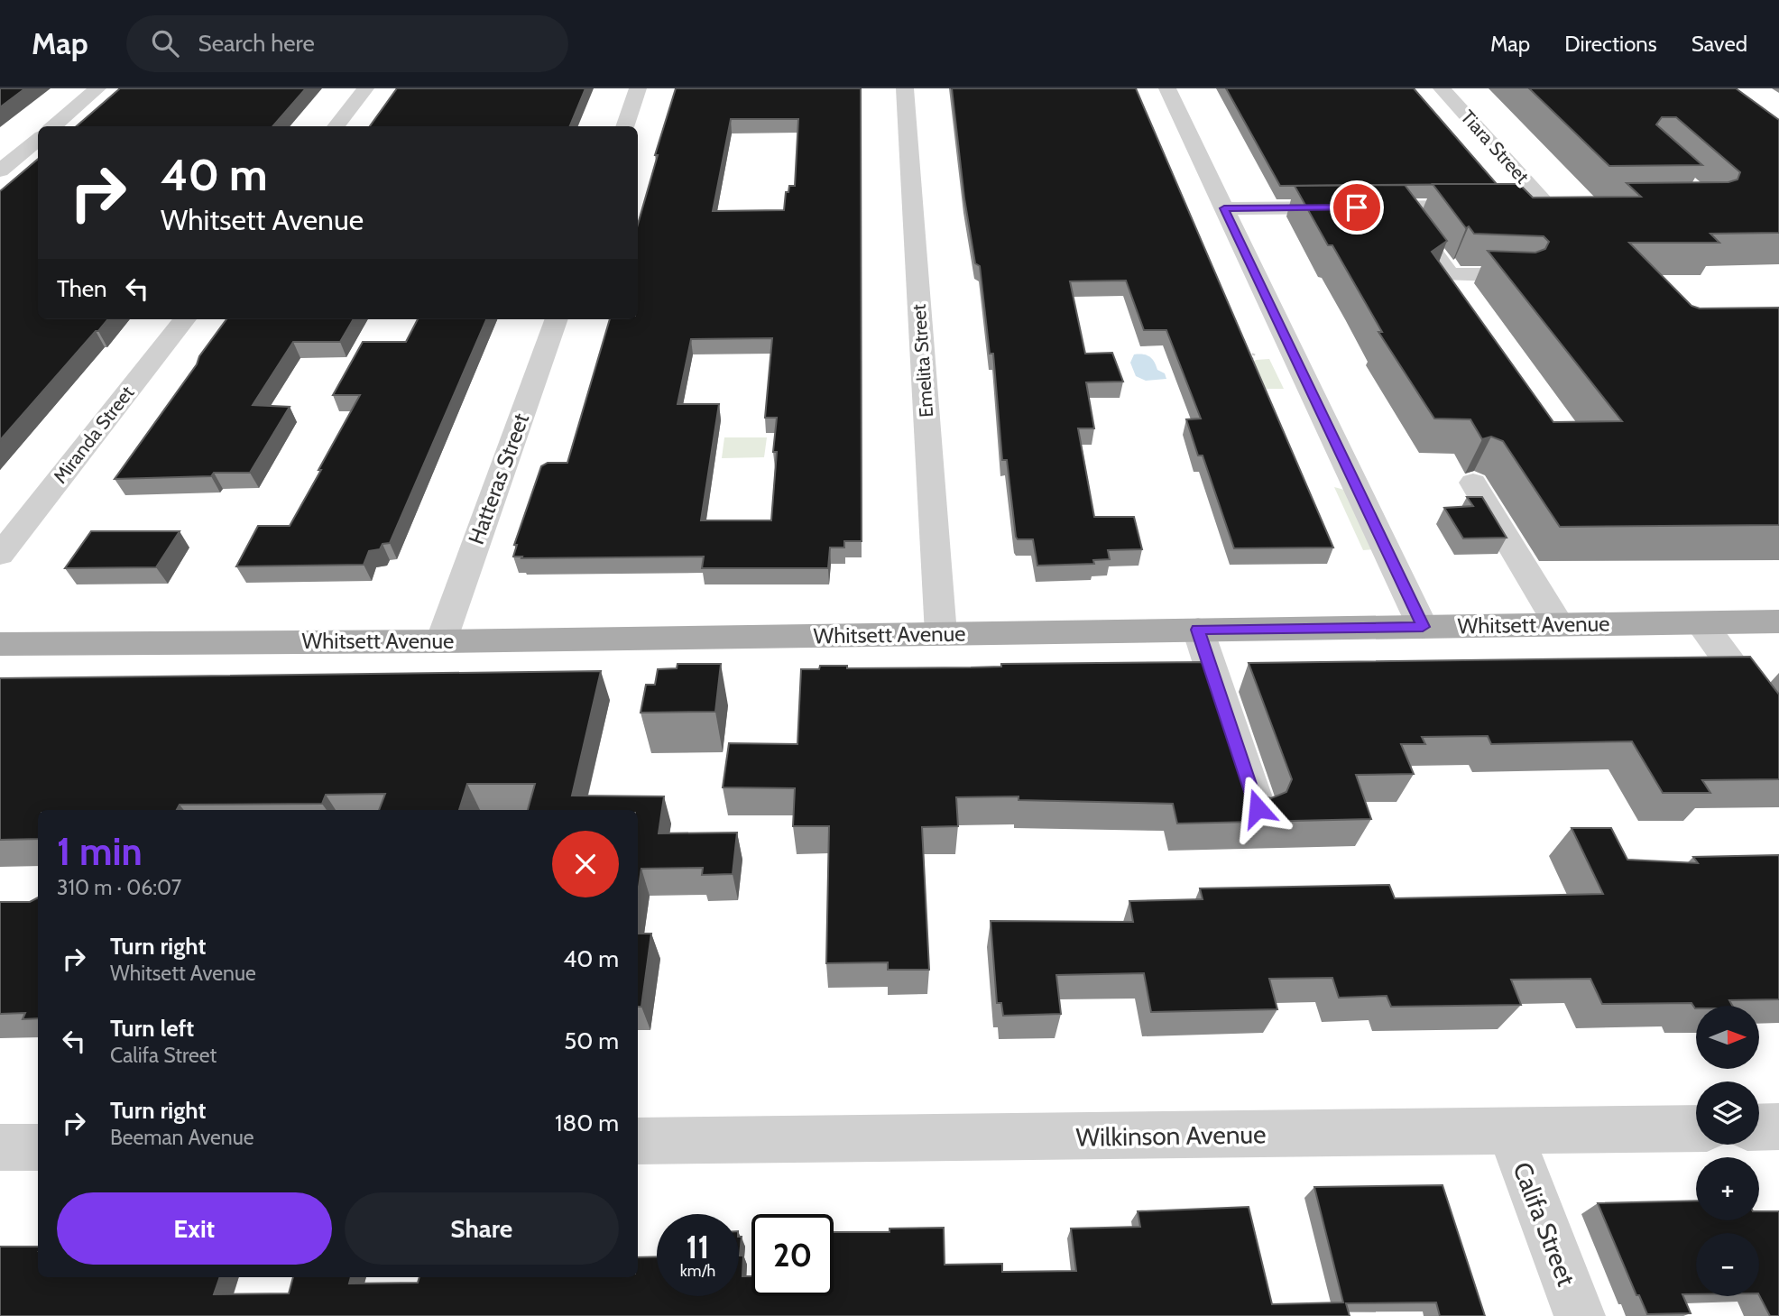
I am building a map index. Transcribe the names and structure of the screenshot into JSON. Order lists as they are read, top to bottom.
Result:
{
  "streets": {
    "main road": ["Whitsett Avenue"],
    "street": [
      "Tiara Street",
      "Emelita Street",
      "Miranda Street",
      "Hatteras Street",
      "Wilkinson Avenue",
      "Califa Street"
    ]
  },
  "crossings": [
    ["Emelita Street", "Whitsett Avenue"],
    ["Hatteras Street", "Whitsett Avenue"],
    ["Wilkinson Avenue", "Califa Street"]
  ],
  "north": "right",
  "page": {
    "header": "Map",
    "search": "Search here",
    "nav": ["Map", "Directions", "Saved"],
    "turn": ["40 m", "Whitsett Avenue"],
    "then": "Then",
    "heading": ["1 min", "310 m · 06:07"],
    "list": [
      {
        "name": "Turn right",
        "note": "Whitsett Avenue",
        "value": "40 m"
      },
      {
        "name": "Turn left",
        "note": "Califa Street",
        "value": "50 m"
      },
      {
        "name": "Turn right",
        "note": "Beeman Avenue",
        "value": "180 m"
      }
    ],
    "map_buttons": ["+", "−"],
    "buttons": ["Exit", "Share"],
    "speed": "11 km/h",
    "limit": "20"
  }
}
